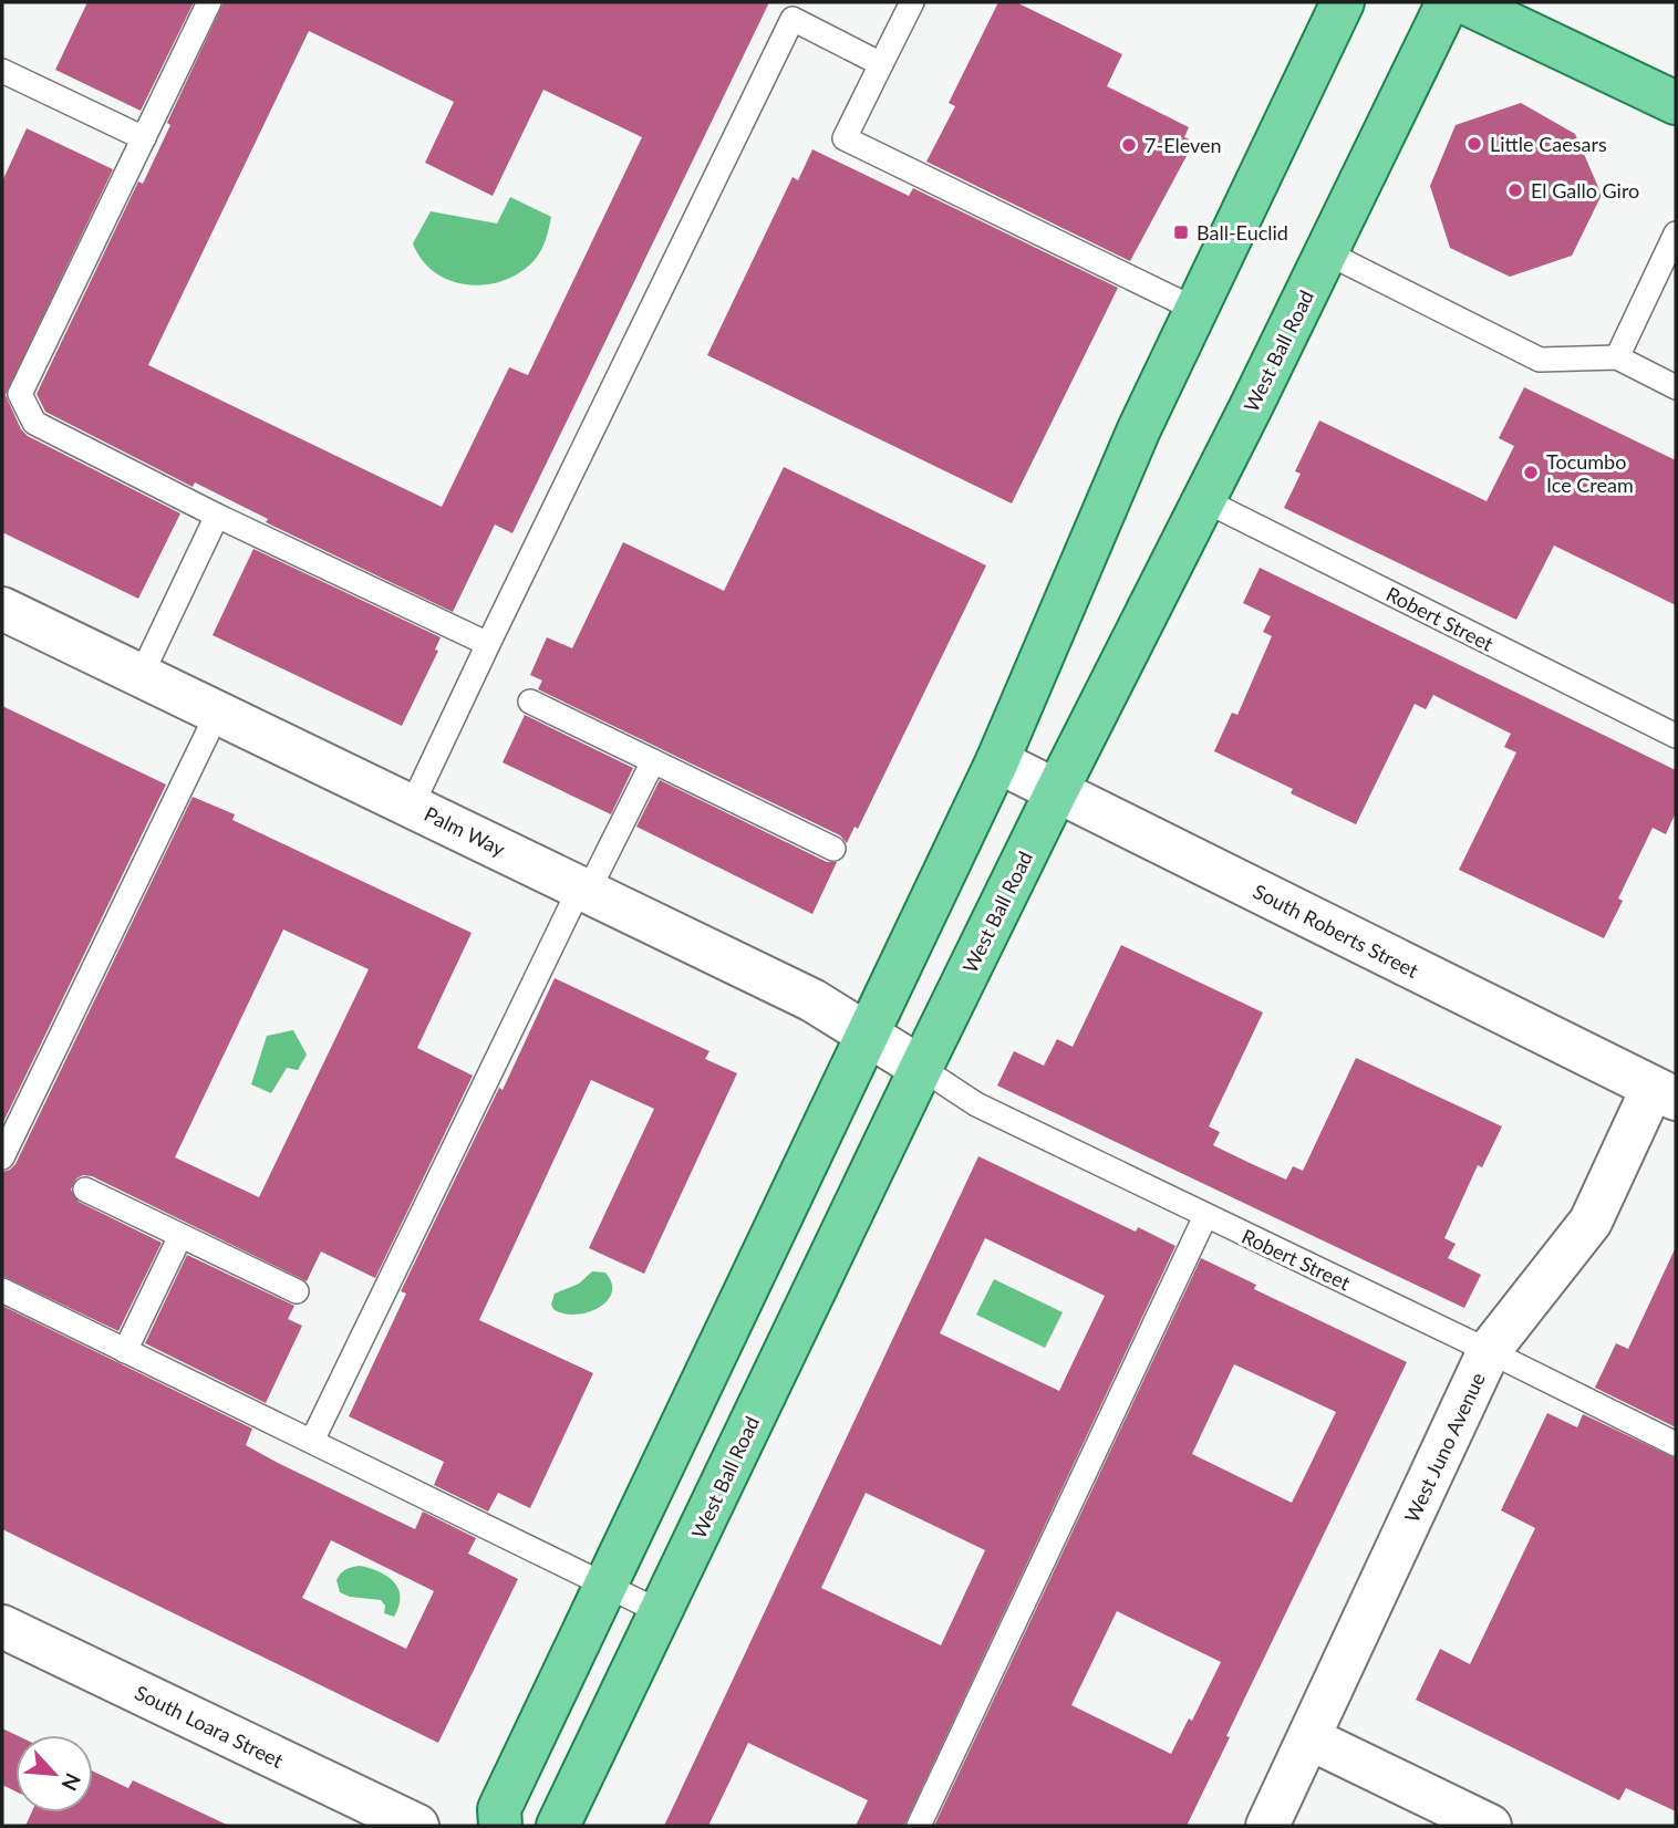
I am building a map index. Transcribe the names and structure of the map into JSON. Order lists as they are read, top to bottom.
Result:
{
  "streets": {
    "main road": ["West Ball Road"],
    "street": [
      "Palm Way",
      "South Roberts Street",
      "West Juno Avenue",
      "South Loara Street"
    ],
    "lane": ["Robert Street"]
  },
  "crossings": [
    ["West Ball Road", "Robert Street"],
    ["West Ball Road", "Palm Way"],
    ["West Ball Road", "South Roberts Street"],
    ["Robert Street", "Palm Way"],
    ["Robert Street", "West Juno Avenue"],
    ["South Roberts Street", "West Juno Avenue"]
  ],
  "places": {
    "other": [
      "Little Caesars",
      "7-Eleven",
      "El Gallo Giro",
      "Tocumbo Ice Cream"
    ],
    "transit": ["Ball-Euclid"]
  },
  "north": "bottom right"
}
